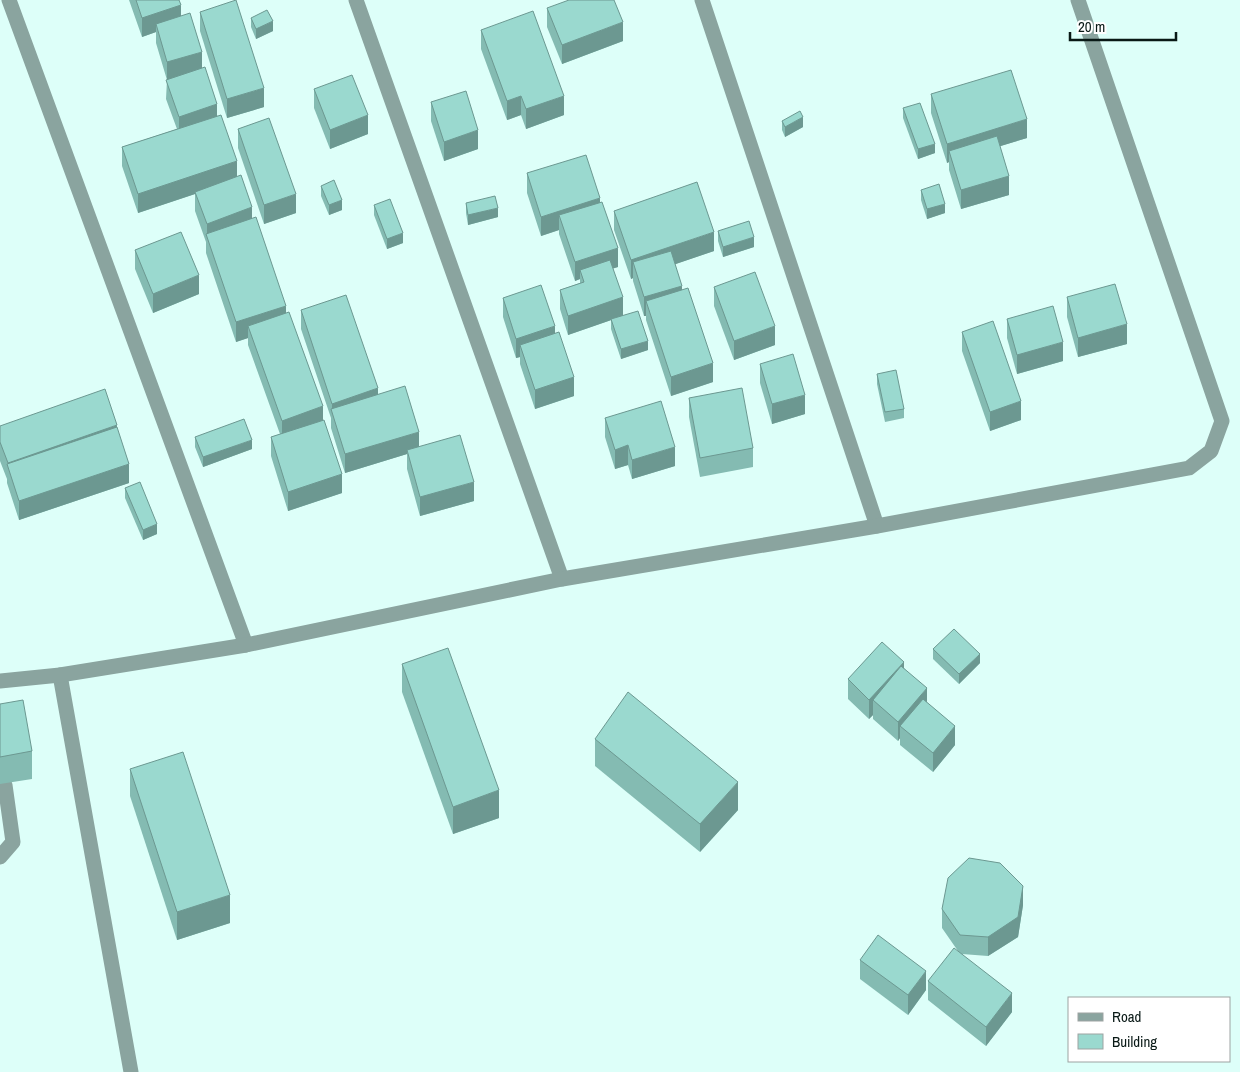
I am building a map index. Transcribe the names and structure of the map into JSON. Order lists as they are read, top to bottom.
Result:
{
  "legend": ["Road", "Building"],
  "scale_bar": "20 m"
}
